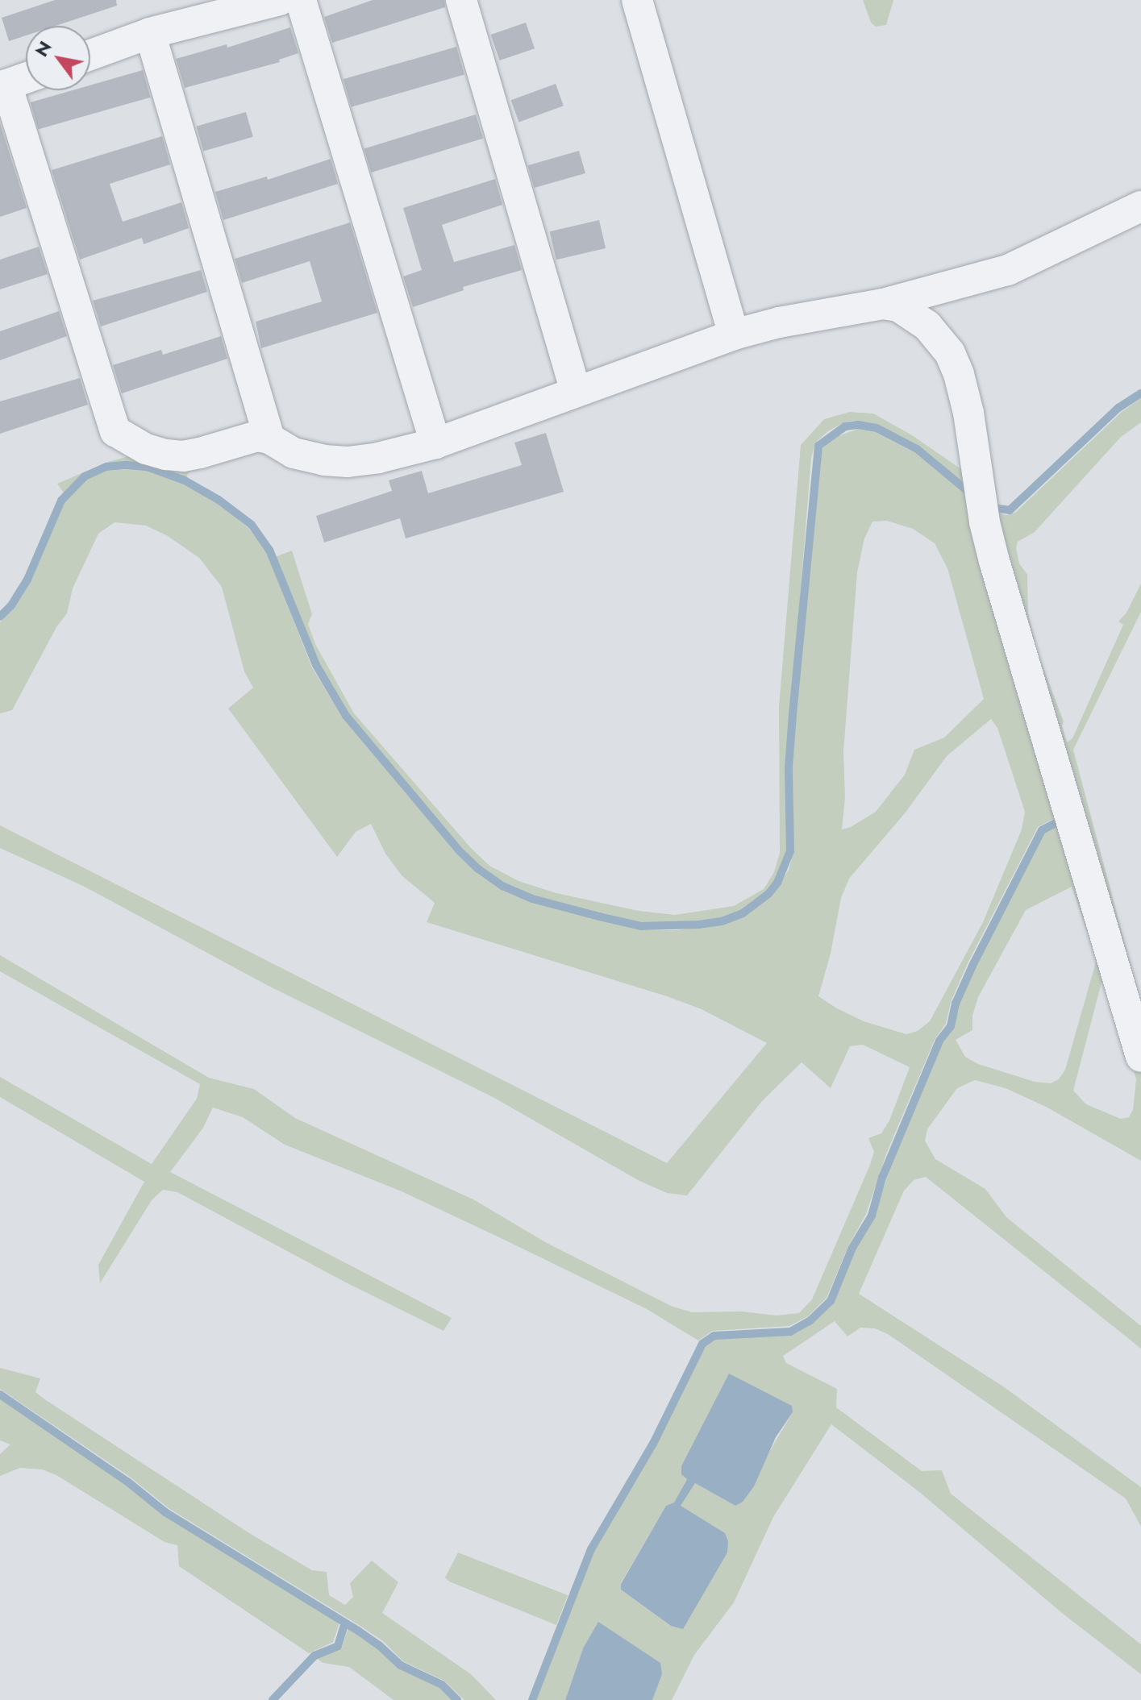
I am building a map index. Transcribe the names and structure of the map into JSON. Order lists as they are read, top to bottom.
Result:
{
  "north": "top left"
}
